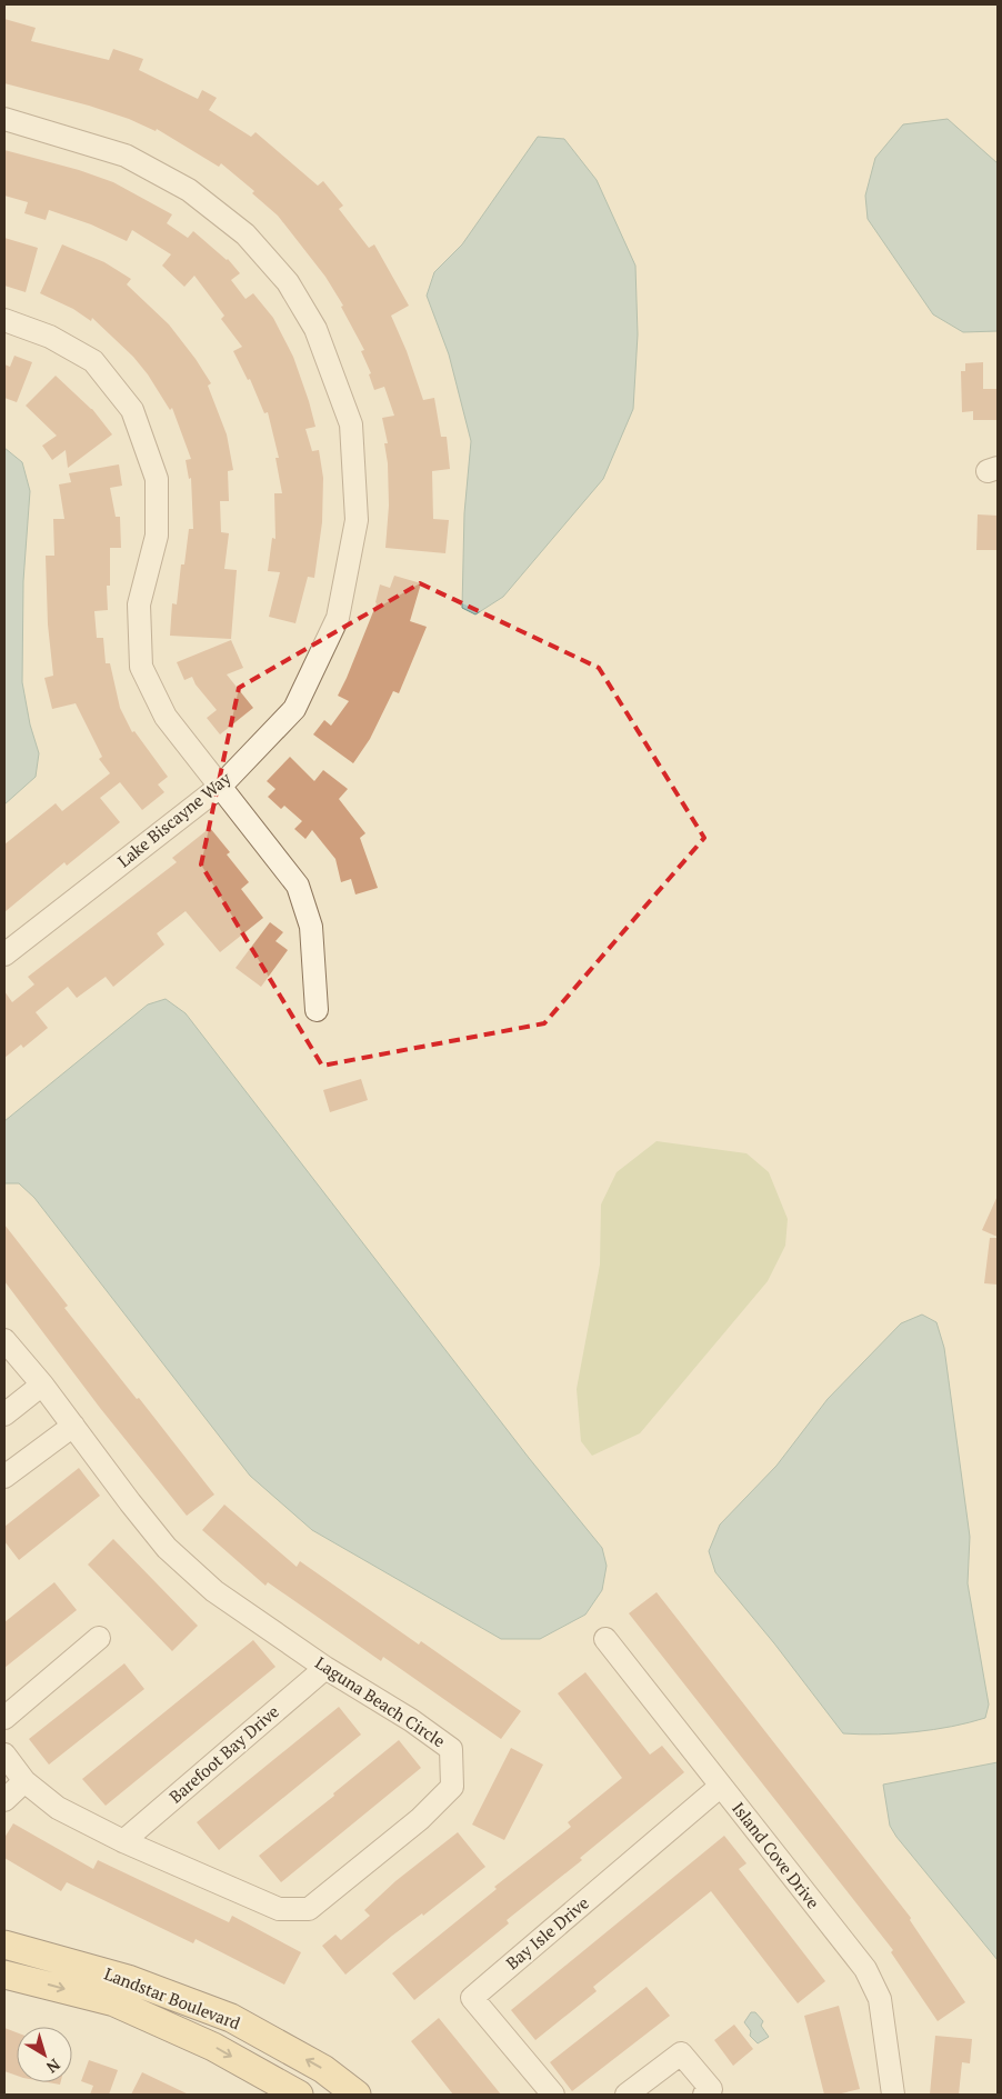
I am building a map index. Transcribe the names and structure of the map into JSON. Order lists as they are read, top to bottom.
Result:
{
  "streets": {
    "main road": ["Landstar Boulevard"],
    "street": [
      "Lake Biscayne Way",
      "Laguna Beach Circle",
      "Barefoot Bay Drive",
      "Island Cove Drive",
      "Bay Isle Drive"
    ]
  },
  "crossings": [
    ["Laguna Beach Circle", "Barefoot Bay Drive"],
    ["Island Cove Drive", "Bay Isle Drive"]
  ],
  "north": "bottom right"
}
